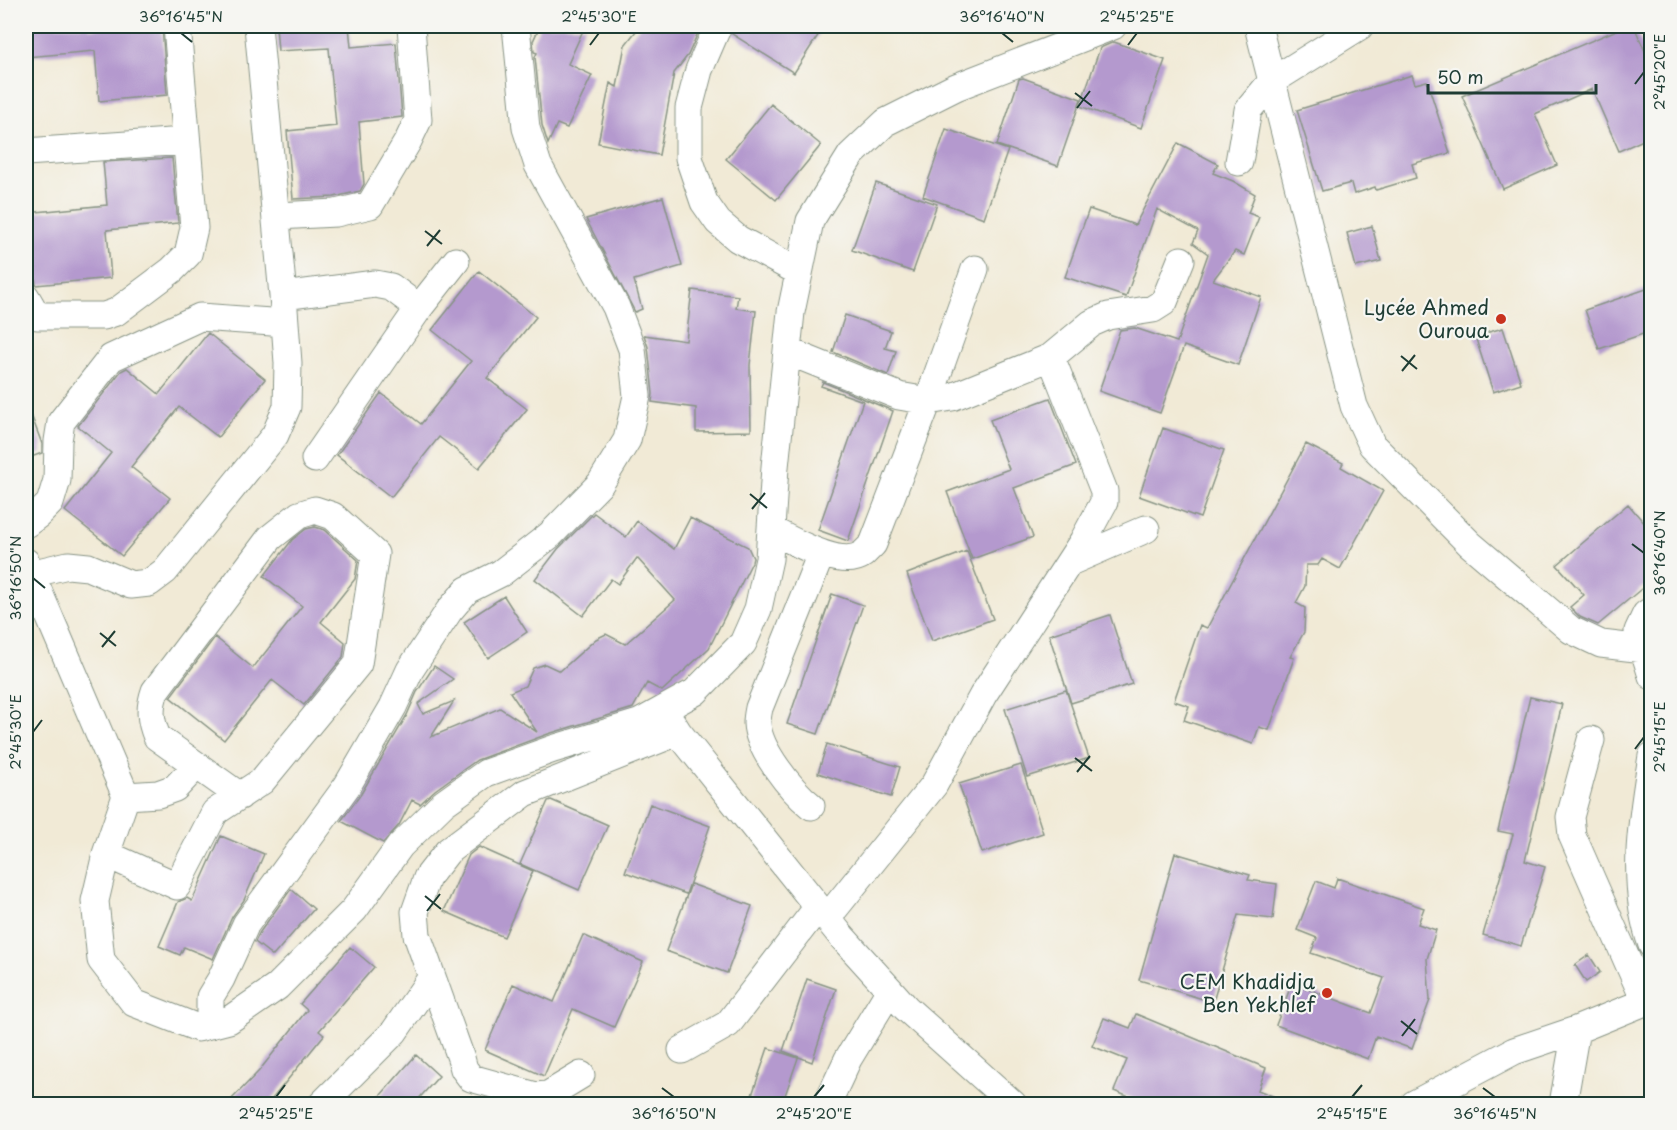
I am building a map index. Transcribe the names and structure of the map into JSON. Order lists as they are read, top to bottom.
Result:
{
  "places": ["Lycée Ahmed Ouroua", "CEM Khadidja Ben Yekhlef"],
  "scale_bar": "50 m",
  "coordinates": [
    "36°16'45\"N",
    "2°45'30\"E",
    "36°16'40\"N",
    "2°45'25\"E",
    "2°45'20\"E",
    "36°16'50\"N",
    "2°45'15\"E"
  ]
}
